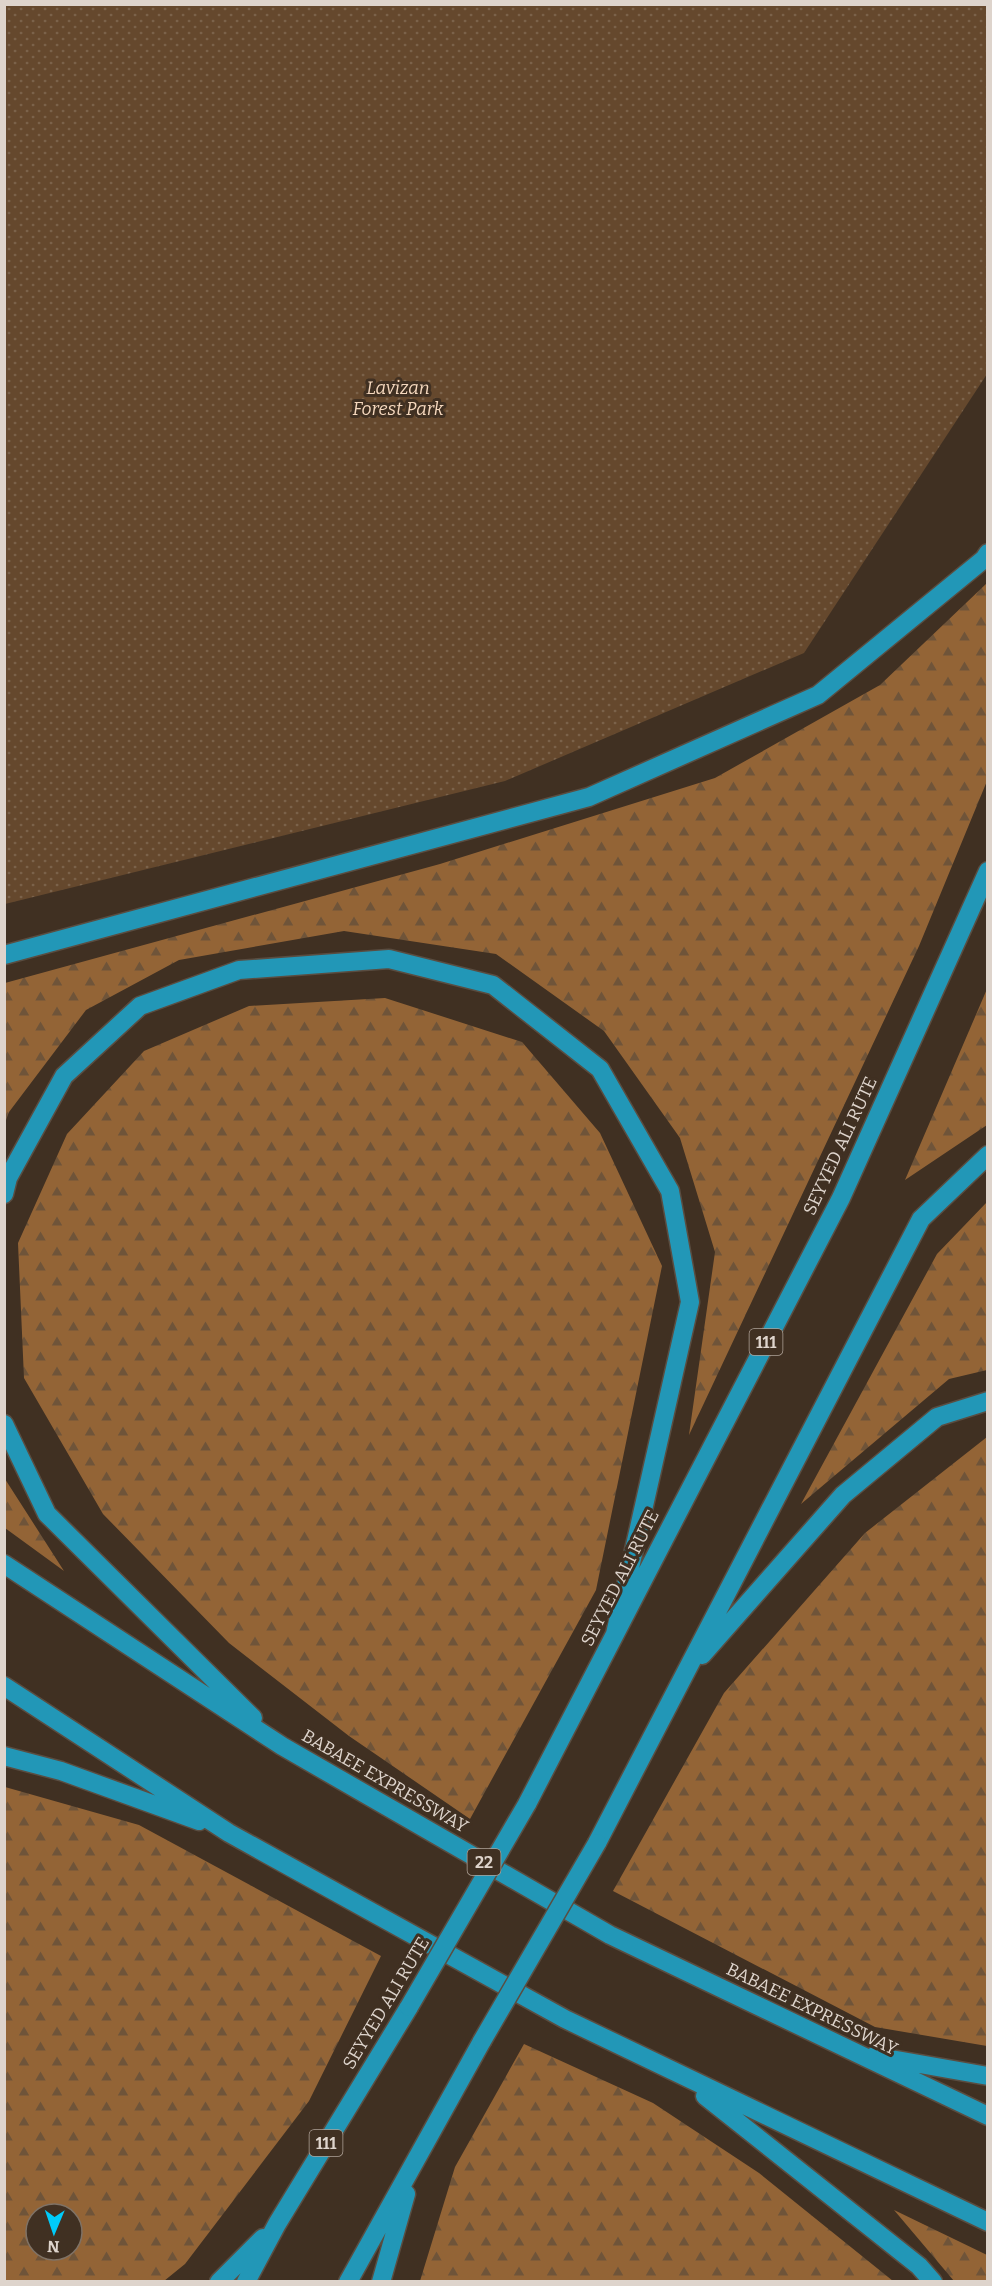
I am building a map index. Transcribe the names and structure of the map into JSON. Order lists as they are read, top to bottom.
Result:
{
  "streets": {
    "highway": [
      "SEYYED ALI RUTE",
      "111",
      "BABAEE EXPRESSWAY",
      "22"
    ]
  },
  "parks": ["Lavizan Forest Park"],
  "north": "bottom"
}
